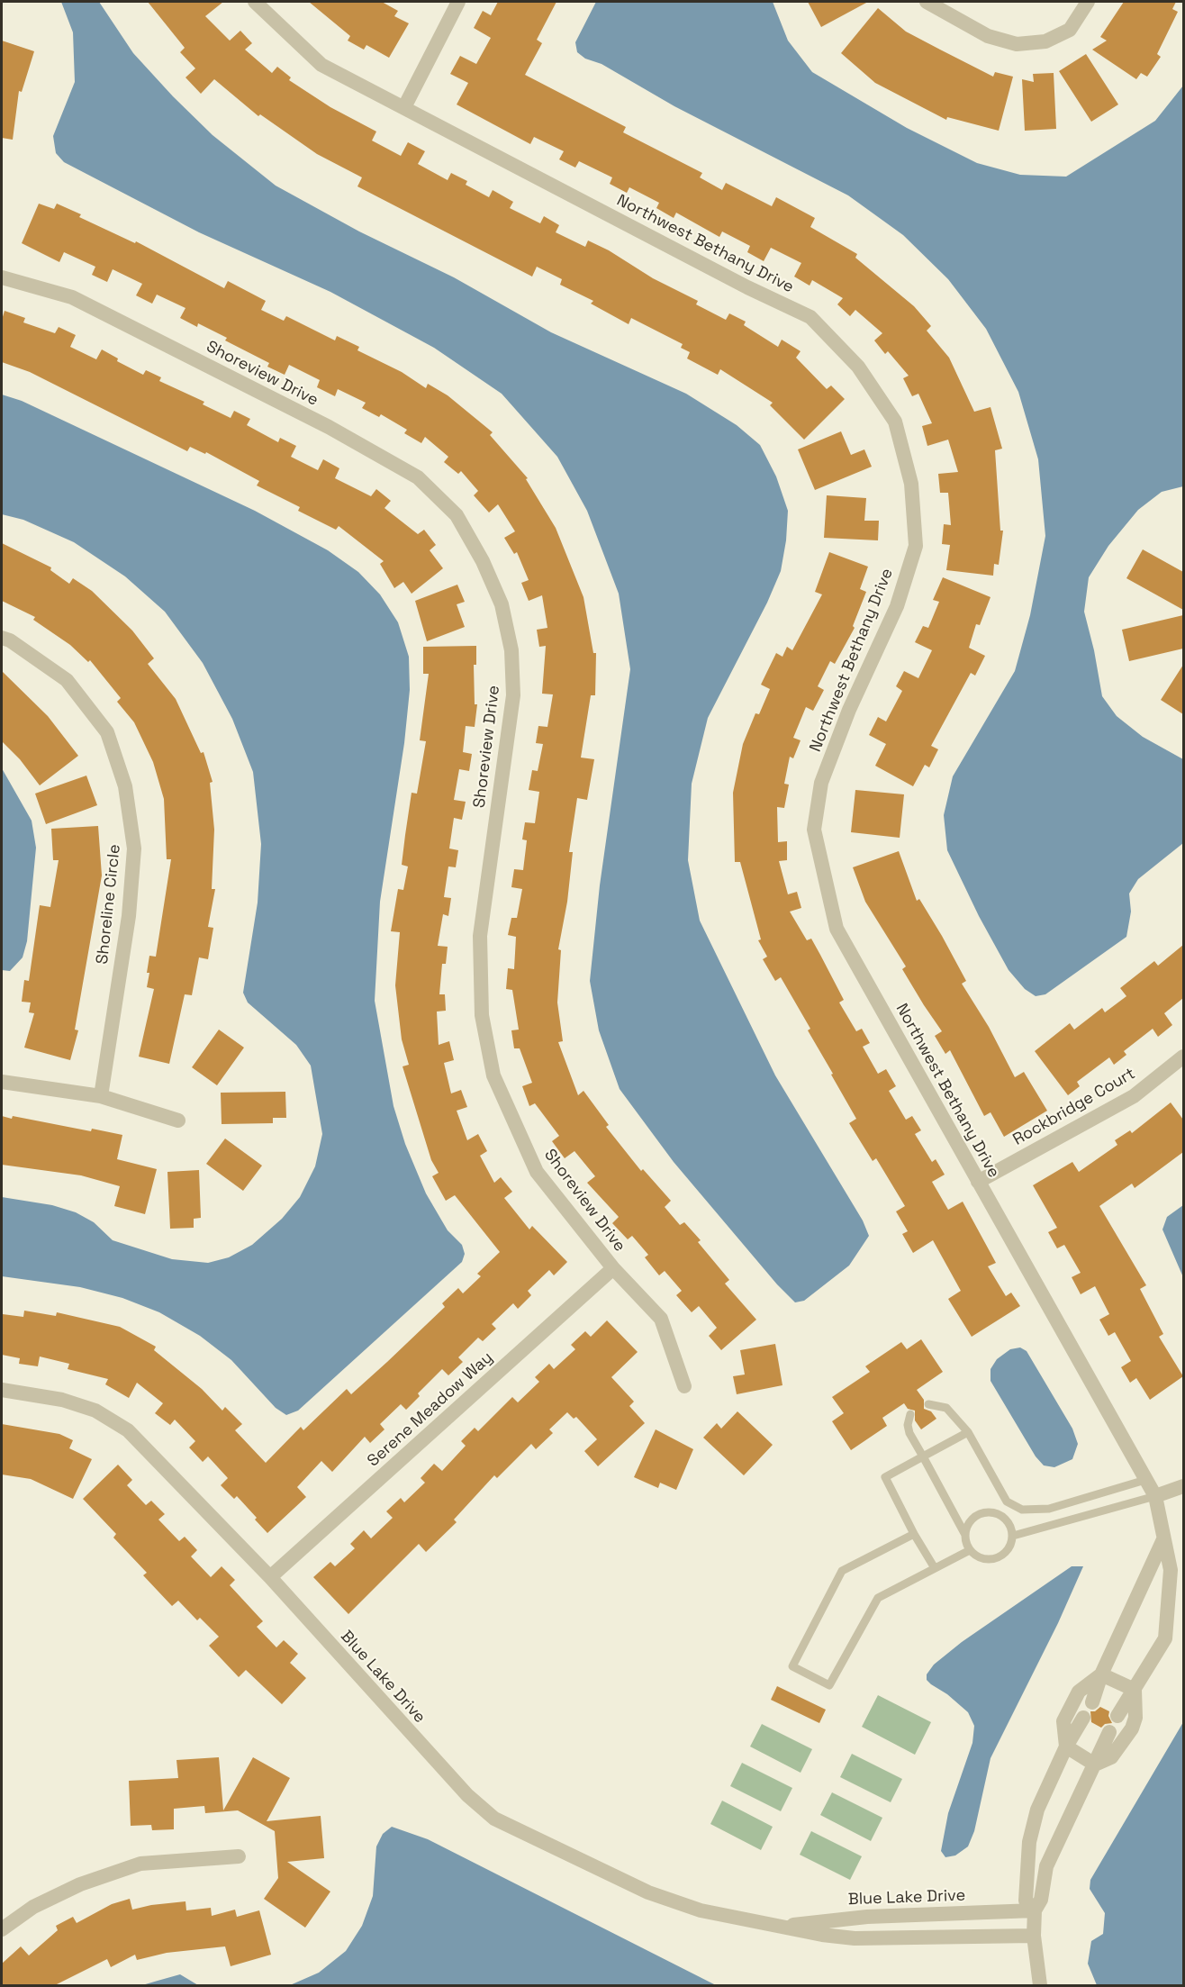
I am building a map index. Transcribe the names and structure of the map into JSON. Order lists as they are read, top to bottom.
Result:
{
  "streets": {
    "street": [
      "Northwest Bethany Drive",
      "Shoreview Drive",
      "Shoreline Circle",
      "Rockbridge Court",
      "Serene Meadow Way",
      "Blue Lake Drive"
    ]
  },
  "crossings": [
    ["Northwest Bethany Drive", "Rockbridge Court"],
    ["Shoreview Drive", "Serene Meadow Way"],
    ["Serene Meadow Way", "Blue Lake Drive"]
  ]
}
